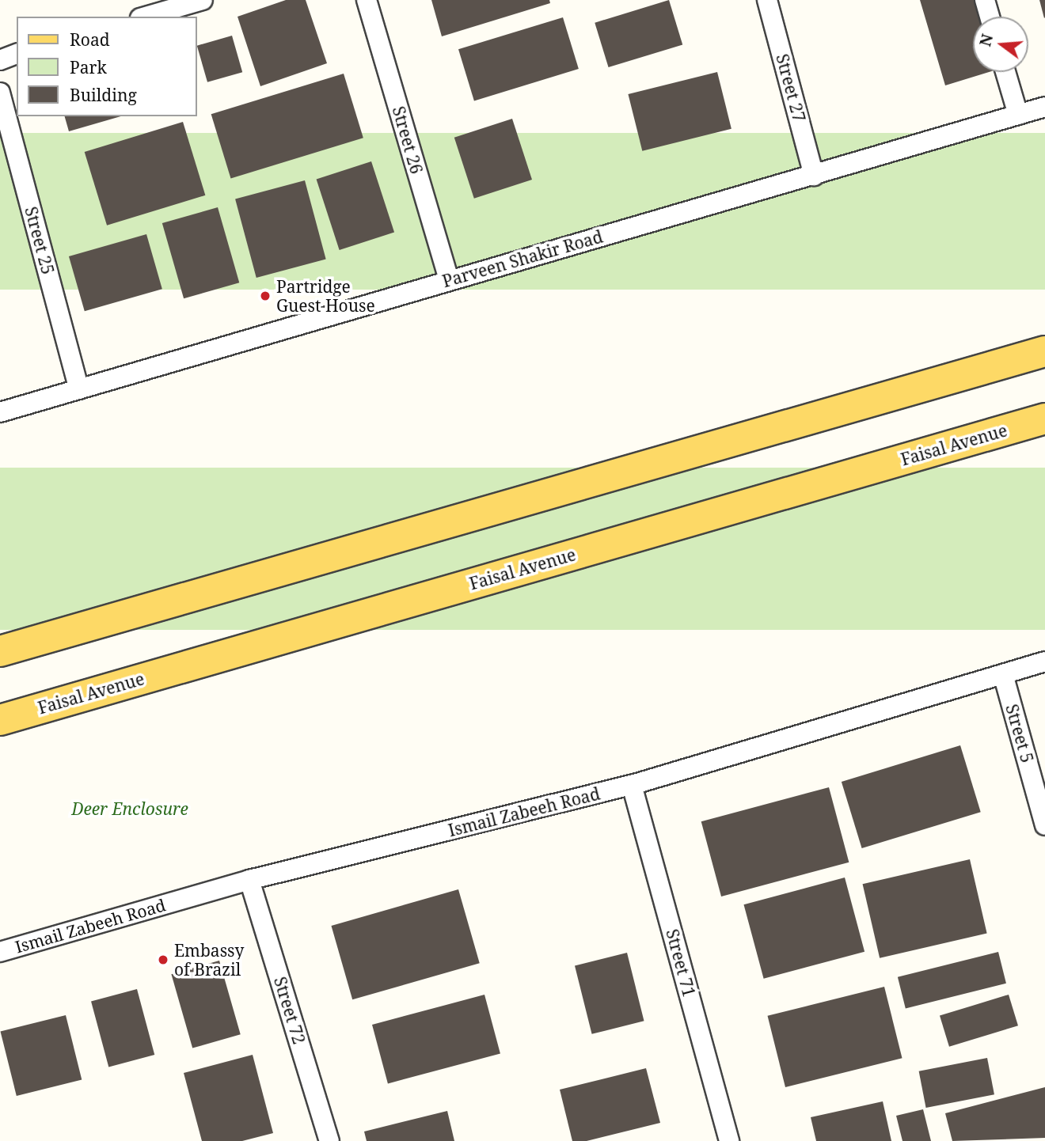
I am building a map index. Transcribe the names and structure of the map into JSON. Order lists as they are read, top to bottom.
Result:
{
  "streets": {
    "main road": ["Faisal Avenue"],
    "street": [
      "Street 27",
      "Street 26",
      "Street 25",
      "Parveen Shakir Road",
      "Street 5",
      "Ismail Zabeeh Road",
      "Street 71",
      "Street 72"
    ]
  },
  "crossings": [
    ["Street 27", "Parveen Shakir Road"],
    ["Street 26", "Parveen Shakir Road"],
    ["Street 25", "Parveen Shakir Road"],
    ["Street 5", "Ismail Zabeeh Road"],
    ["Ismail Zabeeh Road", "Street 71"],
    ["Ismail Zabeeh Road", "Street 72"]
  ],
  "parks": ["Deer Enclosure"],
  "places": ["Partridge Guest House", "Embassy of Brazil"],
  "legend": ["Road", "Park", "Building"],
  "north": "left"
}
